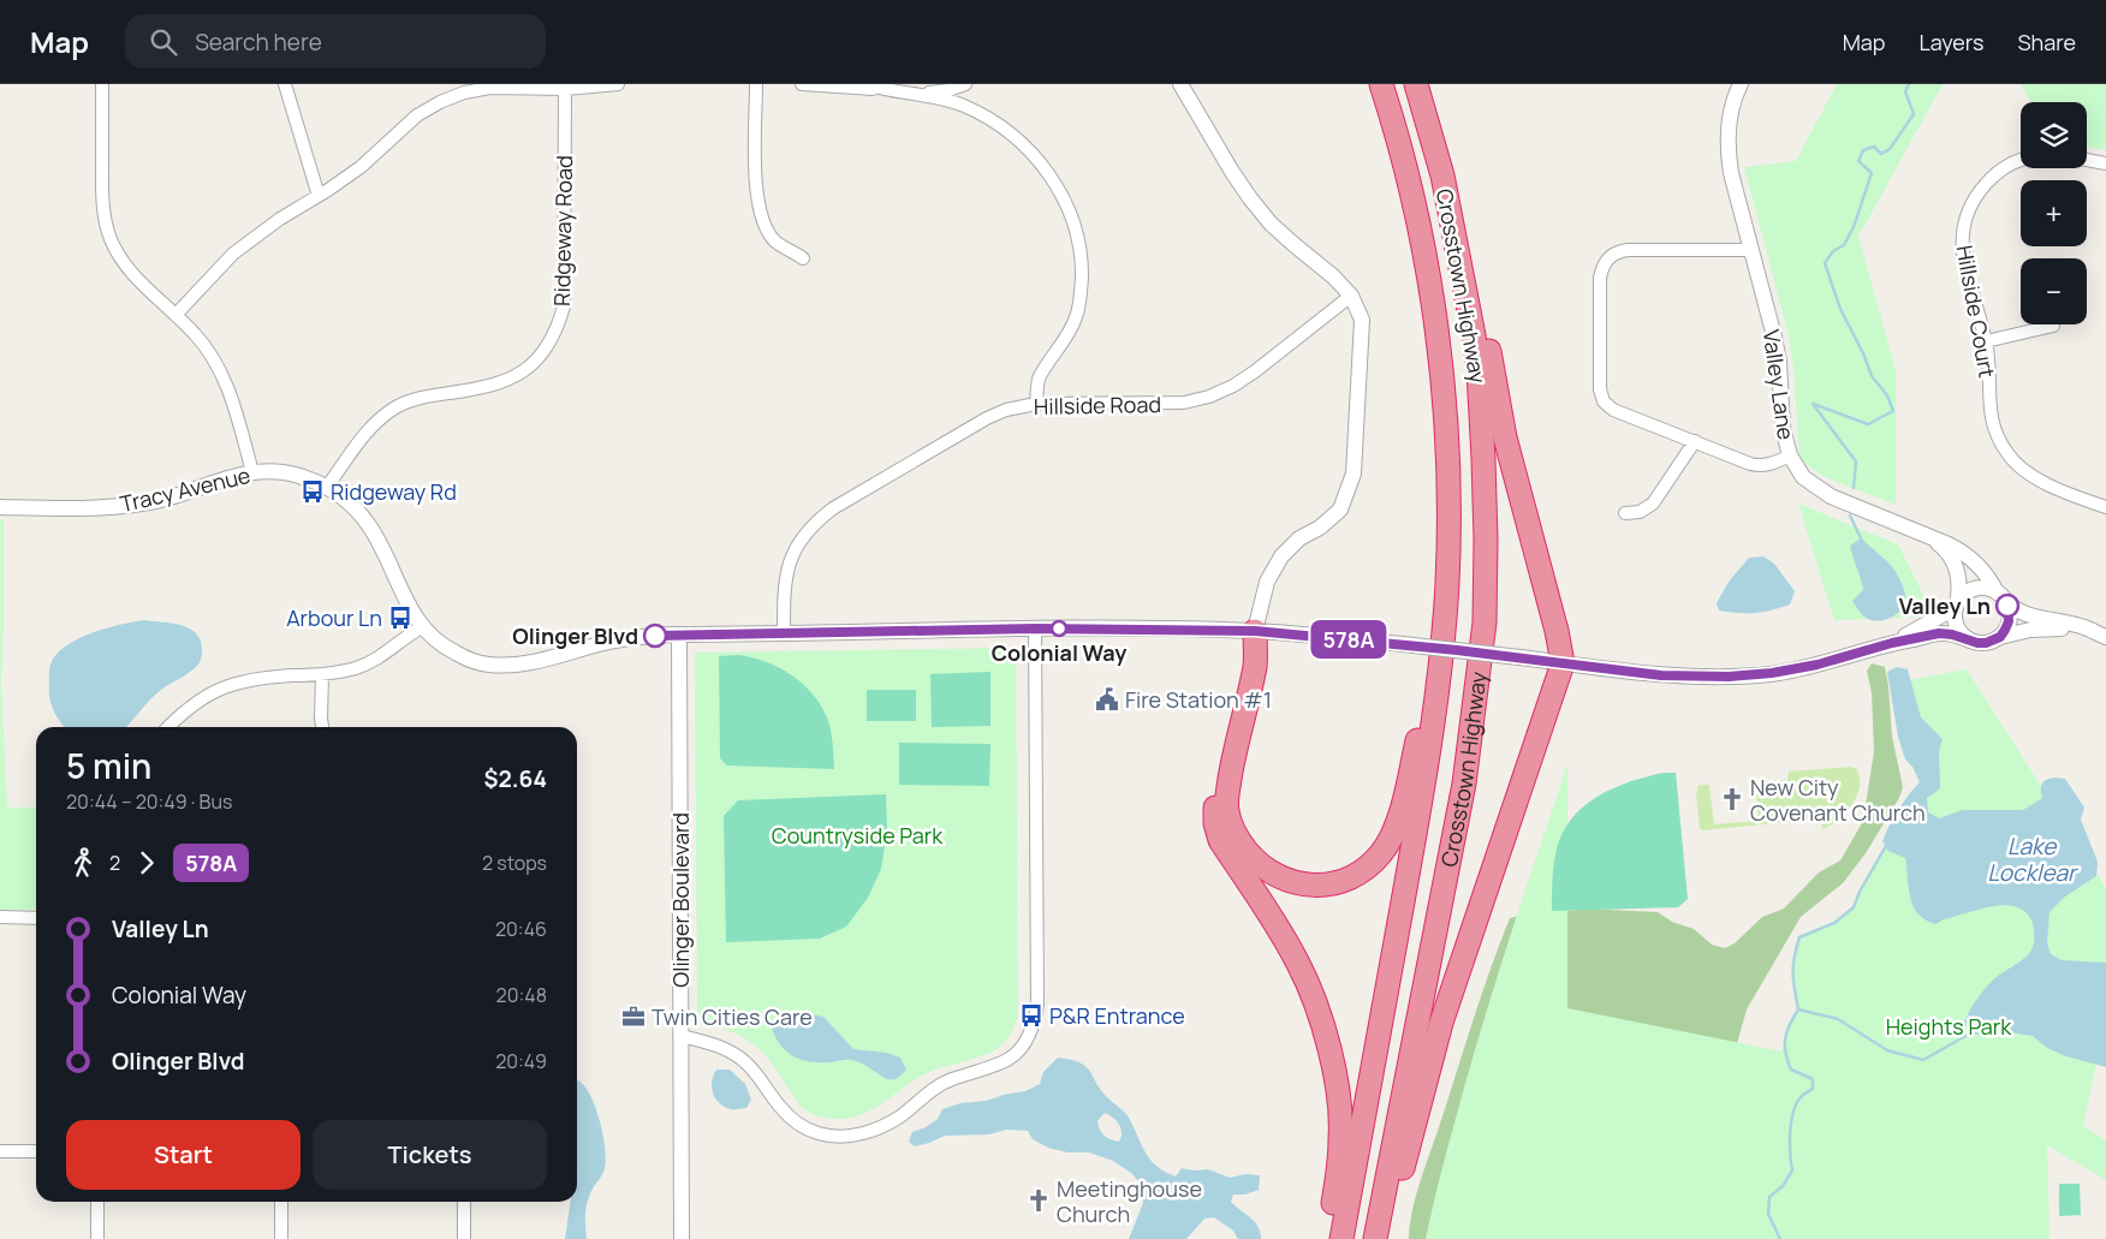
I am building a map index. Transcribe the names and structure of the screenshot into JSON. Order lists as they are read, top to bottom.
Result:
{
  "streets": {
    "highway": ["Crosstown Highway"],
    "street": [
      "Ridgeway Road",
      "Hillside Court",
      "Valley Lane",
      "Hillside Road",
      "Tracy Avenue",
      "Olinger Boulevard"
    ]
  },
  "crossings": [
    ["Ridgeway Road", "Tracy Avenue"],
    ["Valley Lane", "Tracy Avenue"],
    ["Hillside Road", "Tracy Avenue"],
    ["Tracy Avenue", "Olinger Boulevard"]
  ],
  "water": ["Lake Locklear"],
  "parks": ["Countryside Park", "Heights Park"],
  "places": {
    "bus stop": ["Ridgeway Rd", "Arbour Ln", "P&R Entrance"],
    "other": ["Valley Ln", "Colonial Way", "Olinger Blvd"],
    "public building": ["Fire Station #1"],
    "church": ["New City Covenant Church", "Meetinghouse Church"],
    "office": ["Twin Cities Care"]
  },
  "lines": ["bus line 578A"],
  "page": {
    "header": "Map",
    "search": "Search here",
    "nav": ["Map", "Layers", "Share"],
    "on_map": "578A",
    "map_buttons": ["+", "−"],
    "heading": ["5 min", "20:44 – 20:49 · Bus", "$2.64"],
    "legs": ["2", "578A", "2 stops"],
    "list": [
      {
        "name": "Valley Ln",
        "value": "20:46"
      },
      {
        "name": "Colonial Way",
        "value": "20:48"
      },
      {
        "name": "Olinger Blvd",
        "value": "20:49"
      }
    ],
    "buttons": ["Start", "Tickets"]
  }
}
